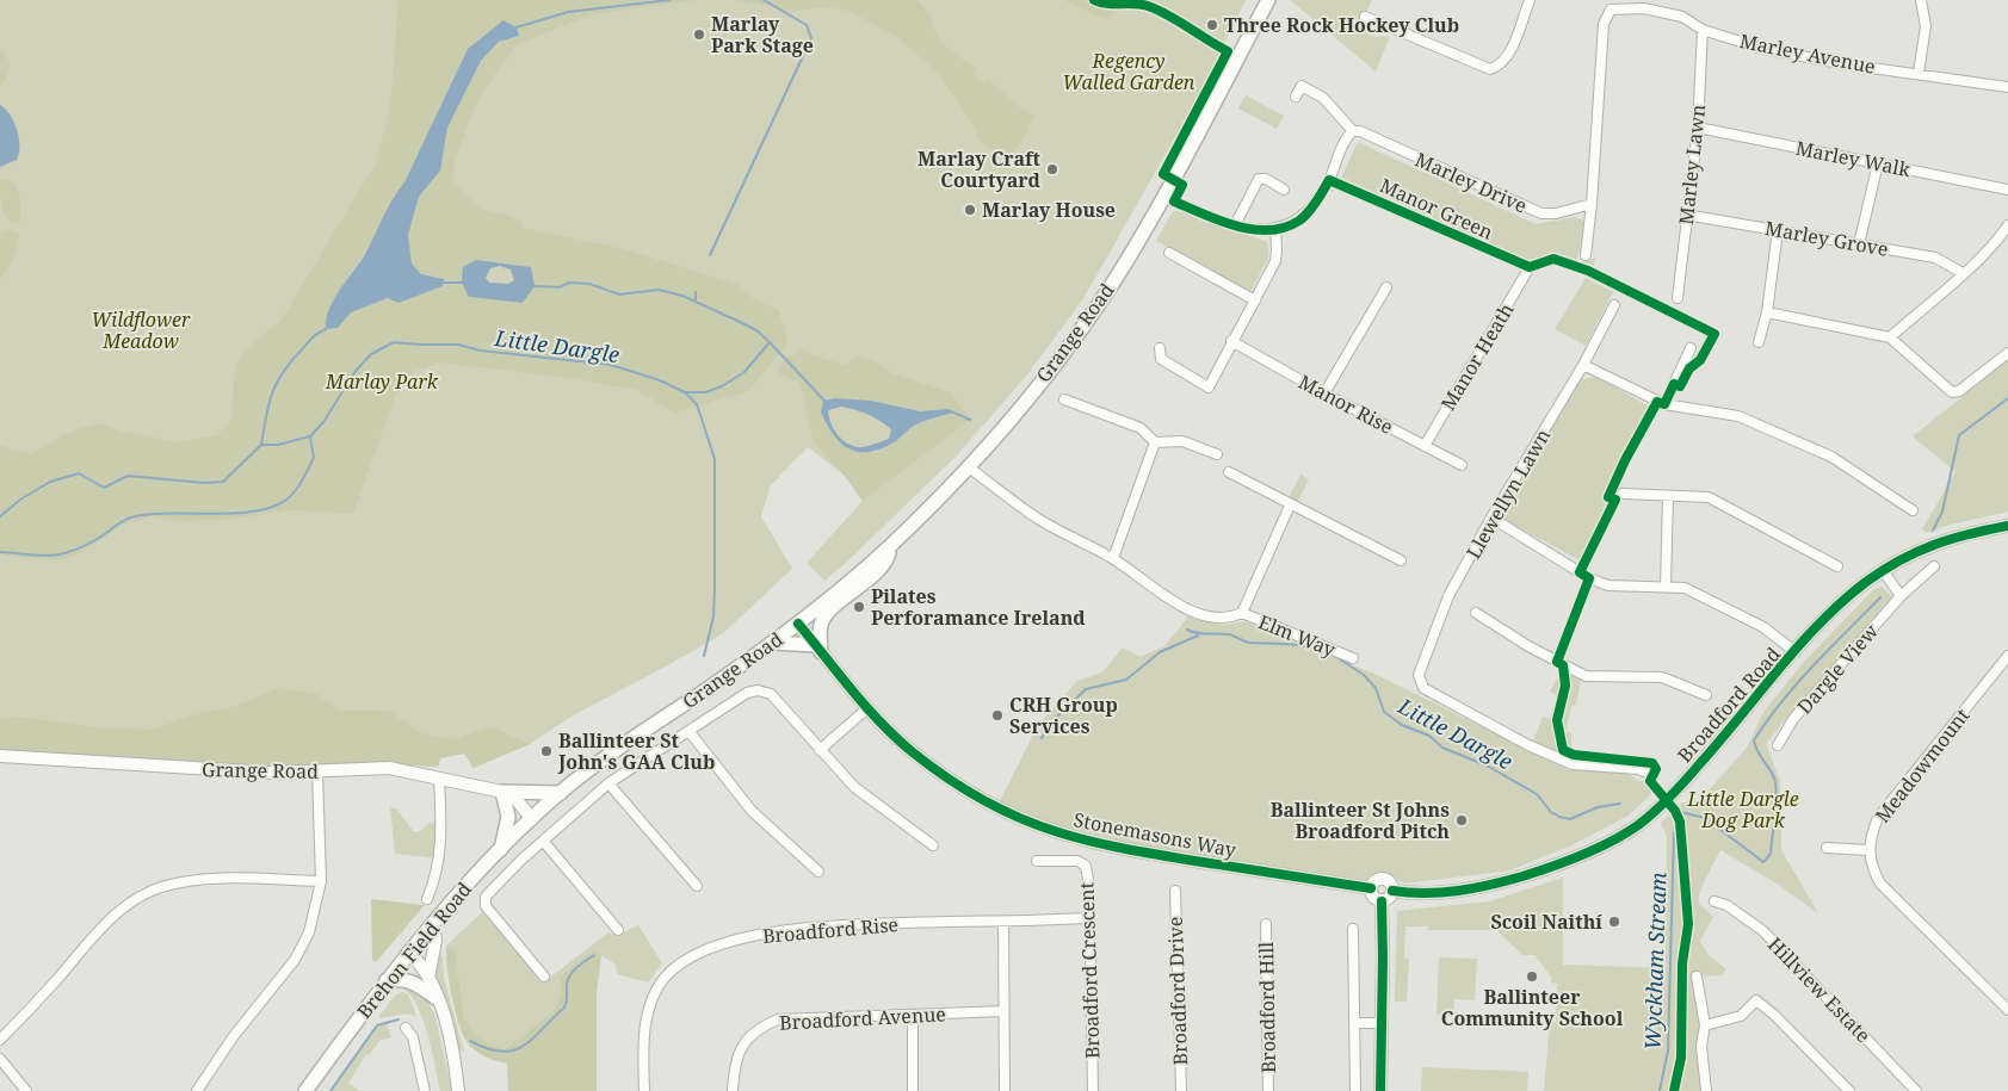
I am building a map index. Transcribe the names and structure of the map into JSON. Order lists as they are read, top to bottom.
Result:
{
  "streets": {
    "main road": ["Grange Road", "Brehon Field Road"],
    "street": [
      "Marley Avenue",
      "Marley Walk",
      "Marley Lawn",
      "Marley Drive",
      "Manor Green",
      "Marley Grove",
      "Manor Heath",
      "Manor Rise",
      "Llewellyn Lawn",
      "Elm Way",
      "Dargle View",
      "Broadford Road",
      "Meadowmount",
      "Stonemasons Way",
      "Broadford Rise",
      "Broadford Crescent",
      "Hillview Estate",
      "Broadford Drive",
      "Broadford Hill",
      "Broadford Avenue"
    ]
  },
  "crossings": [
    ["Marley Avenue", "Marley Lawn"],
    ["Marley Walk", "Marley Lawn"],
    ["Marley Lawn", "Marley Grove"],
    ["Manor Green", "Manor Heath"],
    ["Grange Road", "Stonemasons Way"],
    ["Grange Road", "Brehon Field Road"],
    ["Manor Heath", "Manor Rise"],
    ["Broadford Road", "Stonemasons Way"],
    ["Broadford Rise", "Broadford Crescent"]
  ],
  "water": ["Little Dargle", "Wyckham Stream"],
  "parks": [
    "Regency Walled Garden",
    "Wildflower Meadow",
    "Marlay Park",
    "Little Dargle Dog Park"
  ],
  "places": [
    "Three Rock Hockey Club",
    "Marlay Park Stage",
    "Marlay Craft Courtyard",
    "Marlay House",
    "Pilates Perforamance Ireland",
    "CRH Group Services",
    "Ballinteer St John's GAA Club",
    "Ballinteer St Johns Broadford Pitch",
    "Scoil Naithí",
    "Ballinteer Community School"
  ]
}
